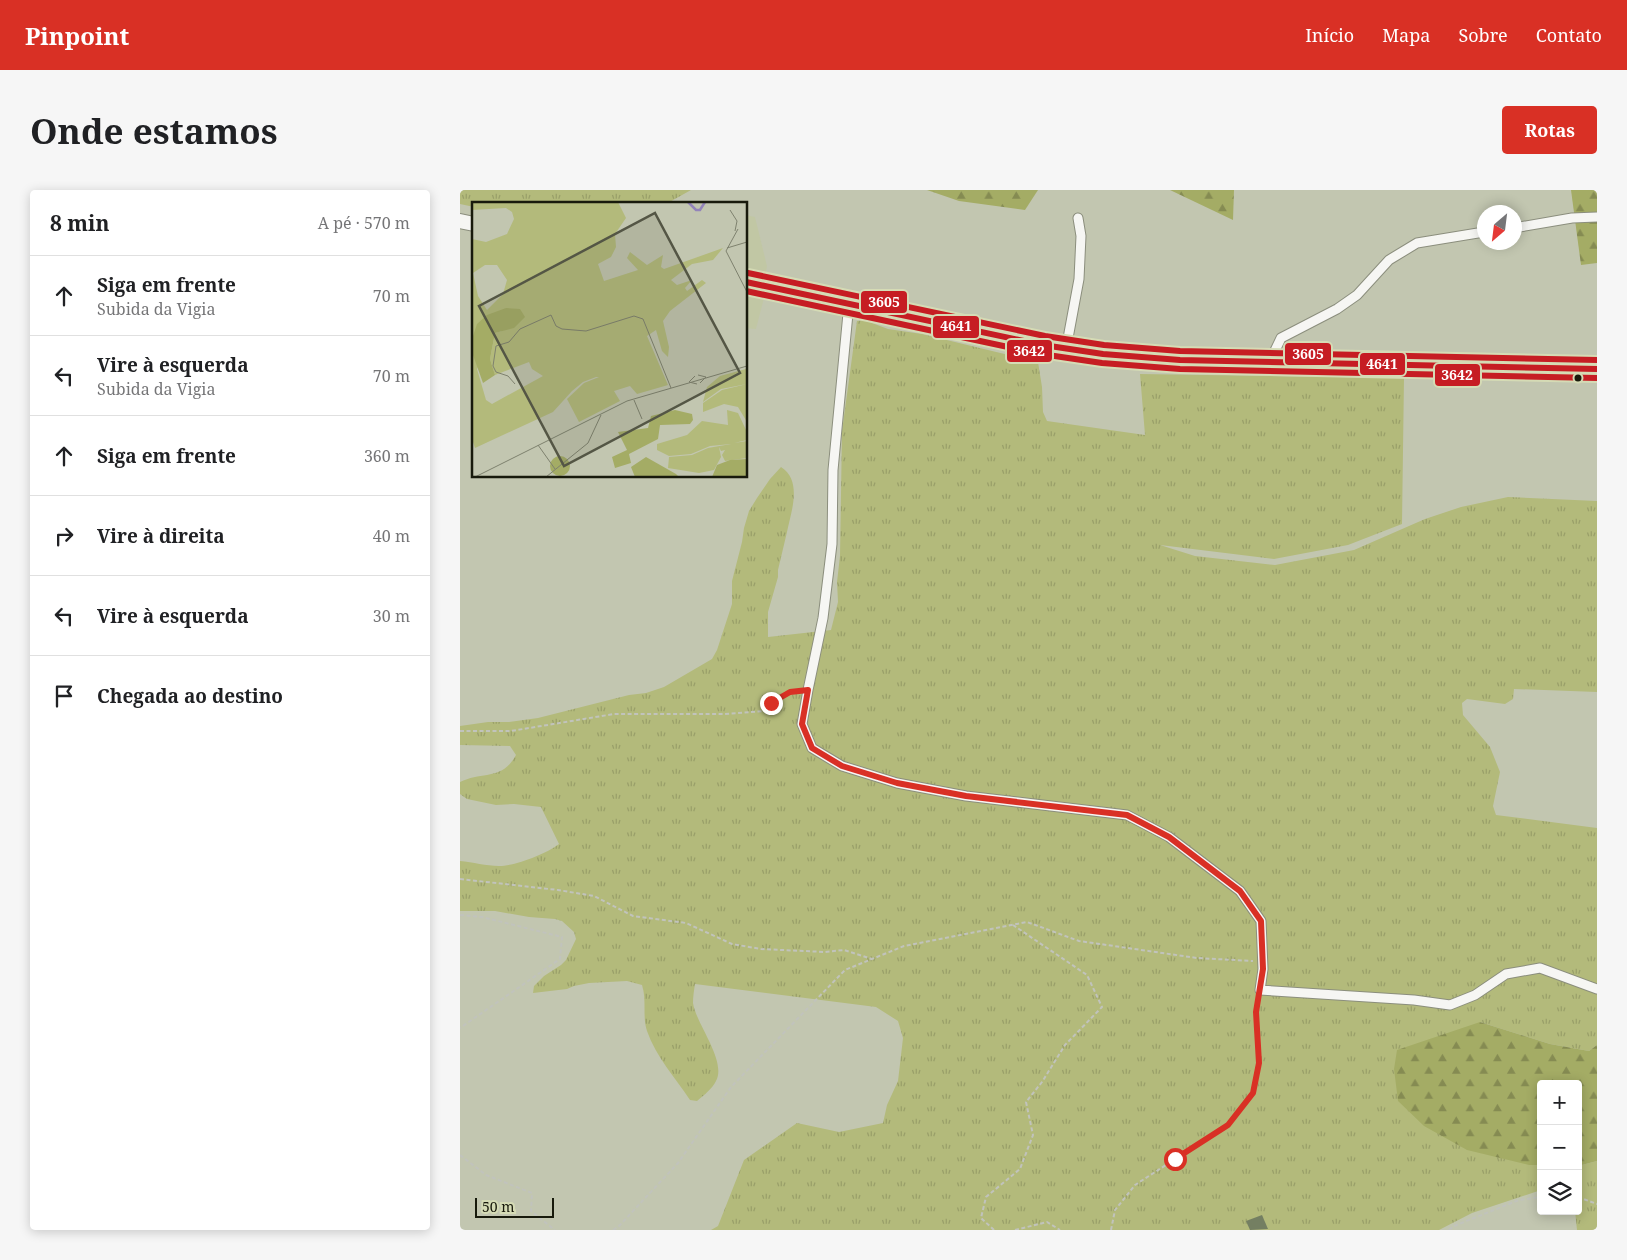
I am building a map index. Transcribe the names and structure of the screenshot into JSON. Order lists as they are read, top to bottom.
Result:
{
  "lines": ["transit line 3605", "transit line 4641", "transit line 3642"],
  "scale_bar": "50 m",
  "north": "bottom left",
  "page": {
    "header": "Pinpoint",
    "nav": [
      "Início",
      "Mapa",
      "Sobre",
      "Contato"
    ],
    "buttons": "Rotas",
    "title": "Onde estamos",
    "heading": ["8 min", "A pé · 570 m"],
    "list": [
      ["Siga em frente", "Subida da Vigia", "70 m"],
      ["Vire à esquerda", "Subida da Vigia", "70 m"],
      ["Siga em frente", "360 m"],
      ["Vire à direita", "40 m"],
      ["Vire à esquerda", "30 m"],
      "Chegada ao destino"
    ],
    "map_buttons": ["+", "−"],
    "scale": "50 m"
  }
}
